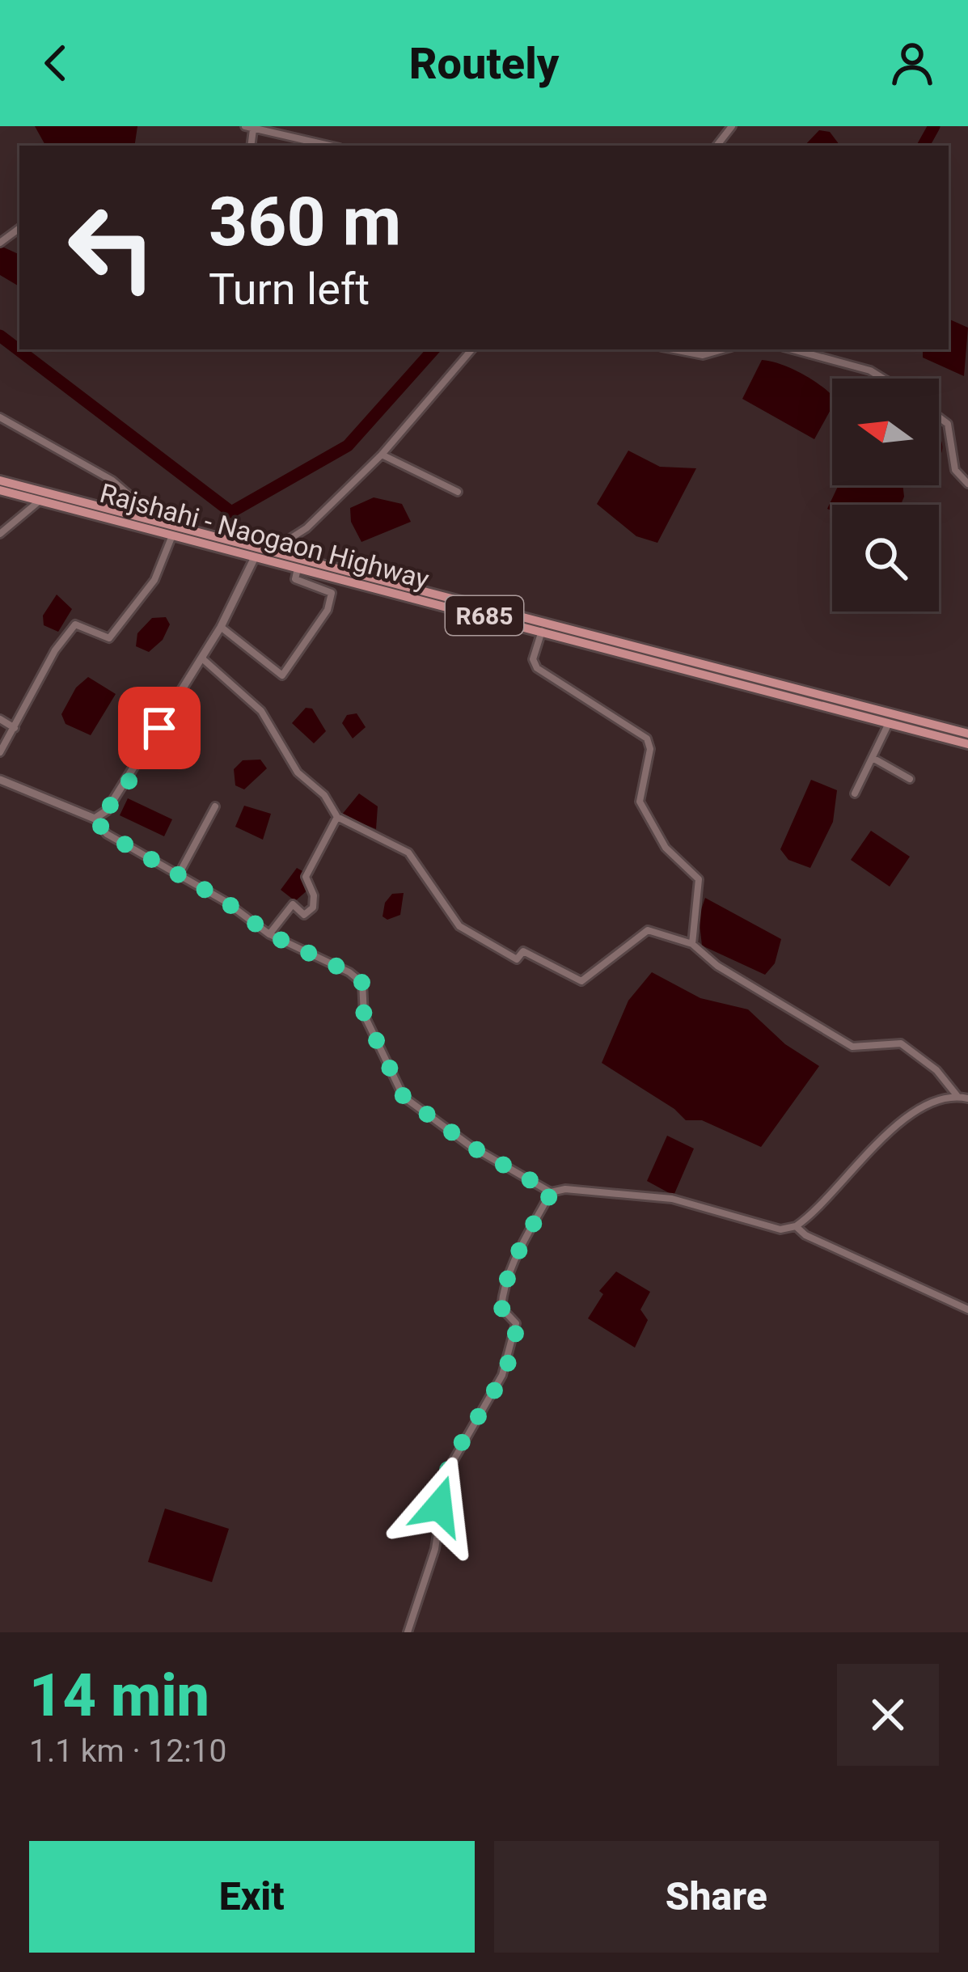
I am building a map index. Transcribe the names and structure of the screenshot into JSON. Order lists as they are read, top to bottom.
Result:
{
  "streets": {
    "main road": ["Rajshahi - Naogaon Highway", "R685"]
  },
  "north": "left",
  "page": {
    "header": "Routely",
    "turn": ["360 m", "Turn left"],
    "heading": ["14 min", "1.1 km · 12:10"],
    "buttons": ["Exit", "Share"]
  }
}
